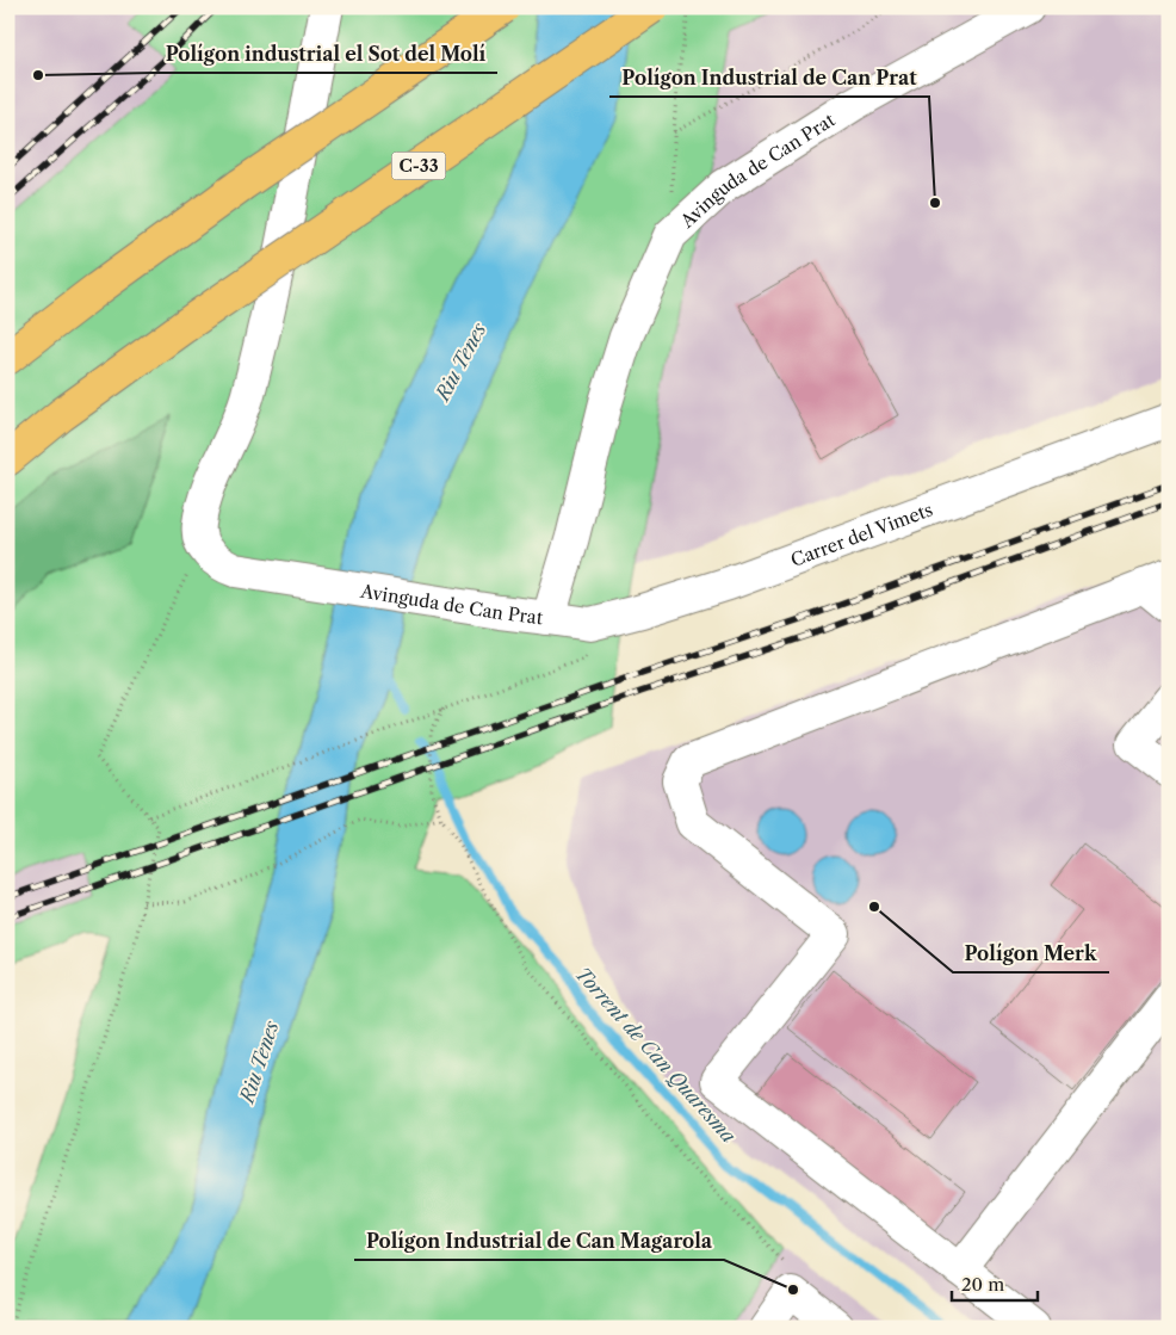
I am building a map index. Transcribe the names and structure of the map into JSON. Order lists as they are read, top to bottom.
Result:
{
  "streets": {
    "highway": ["C-33"],
    "street": ["Avinguda de Can Prat", "Carrer del Vimets"]
  },
  "crossings": [
    ["Avinguda de Can Prat", "Carrer del Vimets"]
  ],
  "water": ["Riu Tenes", "Torrent de Can Quaresma"],
  "places": [
    "Polígon industrial el Sot del Molí",
    "Polígon Industrial de Can Prat",
    "Polígon Merk",
    "Polígon Industrial de Can Magarola"
  ],
  "scale_bar": "20 m"
}
